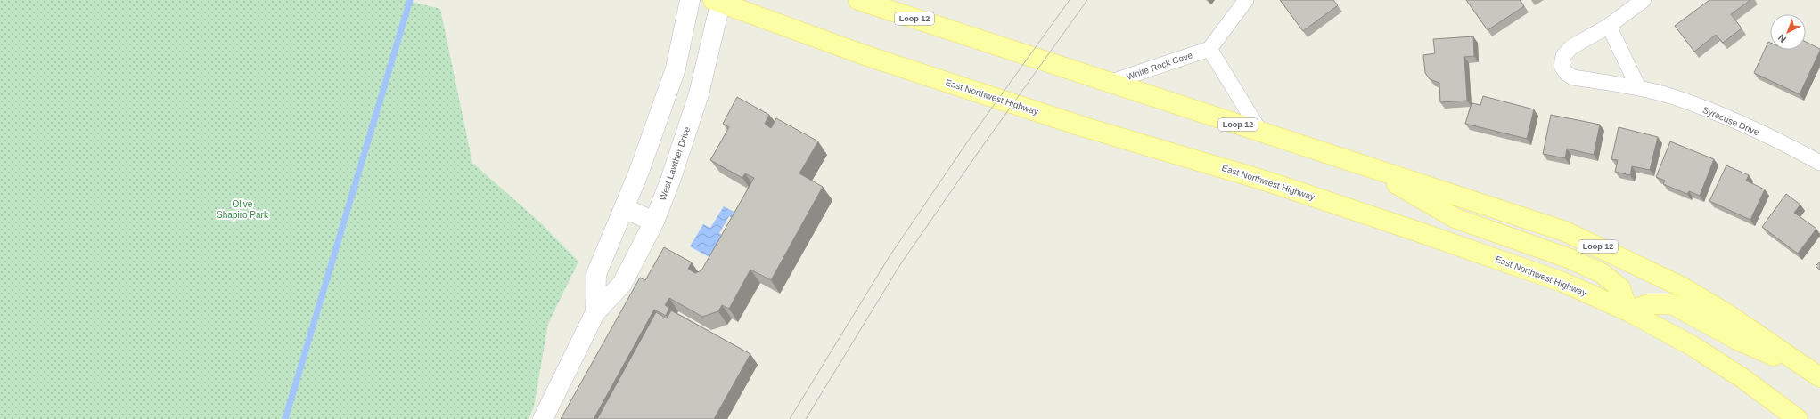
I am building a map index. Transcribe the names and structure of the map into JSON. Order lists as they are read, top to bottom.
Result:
{
  "streets": {
    "main road": ["Loop 12", "East Northwest Highway"],
    "street": ["White Rock Cove", "Syracuse Drive", "West Lawther Drive"]
  },
  "crossings": [
    ["Loop 12", "White Rock Cove"],
    ["East Northwest Highway", "West Lawther Drive"]
  ],
  "parks": ["Olive Shapiro Park"],
  "north": "bottom left"
}
